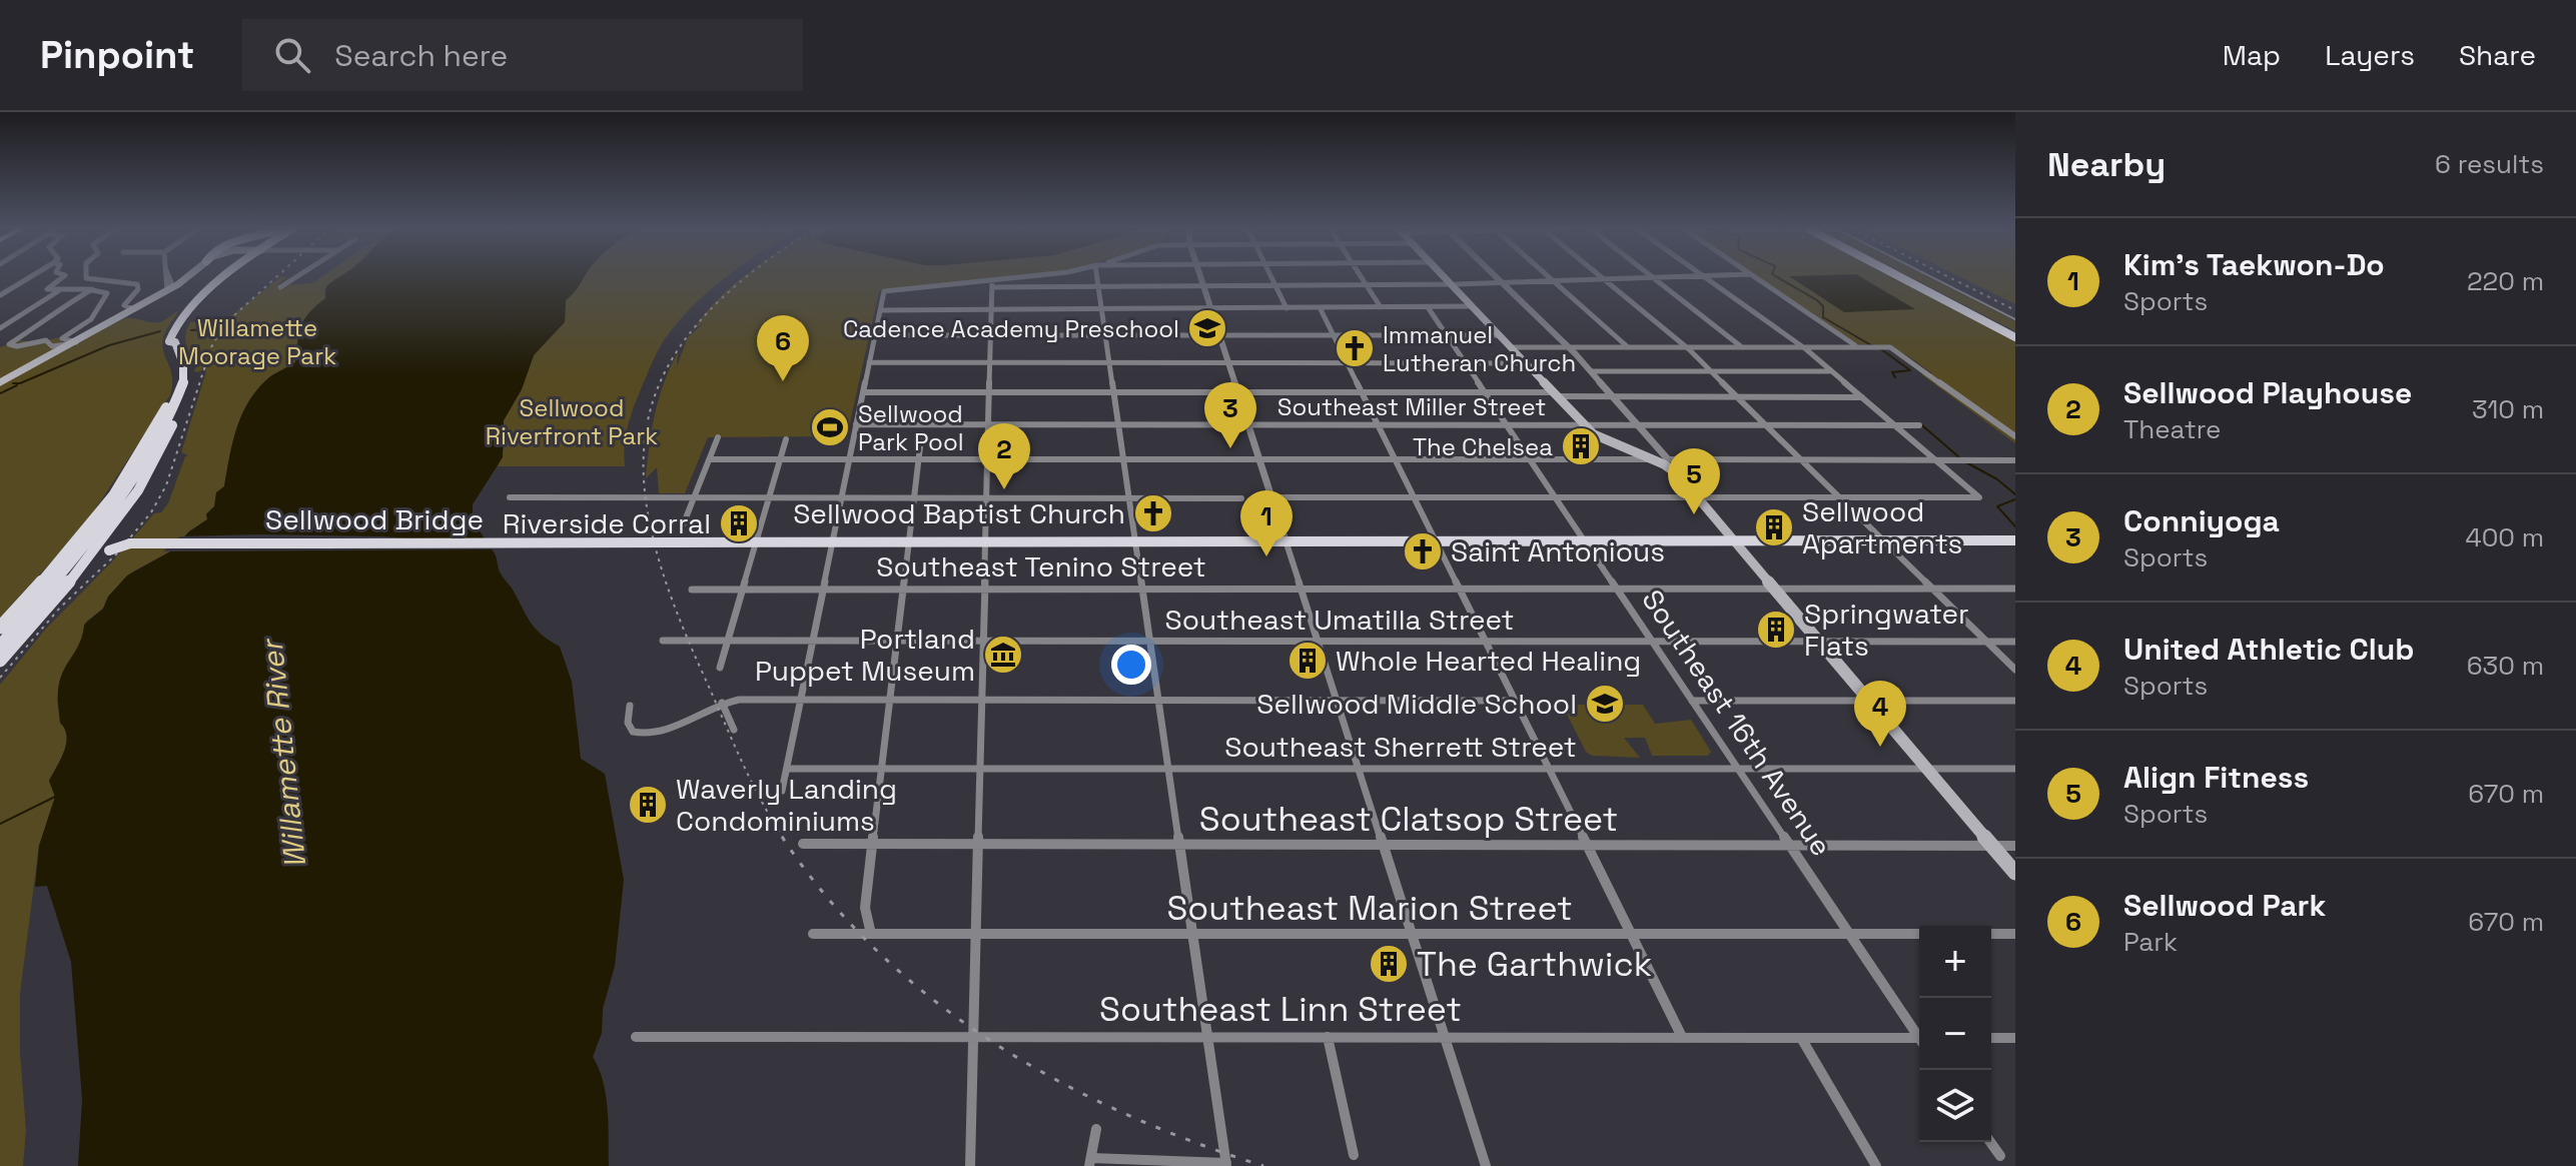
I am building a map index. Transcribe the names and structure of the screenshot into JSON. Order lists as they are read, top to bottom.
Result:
{
  "streets": {
    "main road": ["Sellwood Bridge"],
    "street": [
      "Southeast Miller Street",
      "Southeast Tenino Street",
      "Southeast Umatilla Street",
      "Southeast 16th Avenue",
      "Southeast Sherrett Street",
      "Southeast Clatsop Street",
      "Southeast Marion Street",
      "Southeast Linn Street"
    ]
  },
  "crossings": [
    ["Southeast Miller Street", "Southeast 16th Avenue"],
    ["Sellwood Bridge", "Southeast 16th Avenue"],
    ["Southeast Tenino Street", "Southeast 16th Avenue"],
    ["Southeast Umatilla Street", "Southeast 16th Avenue"],
    ["Southeast 16th Avenue", "Southeast Sherrett Street"],
    ["Southeast 16th Avenue", "Southeast Clatsop Street"],
    ["Southeast 16th Avenue", "Southeast Marion Street"]
  ],
  "water": ["Willamette River"],
  "parks": ["Willamette Moorage Park", "Sellwood Riverfront Park"],
  "places": {
    "school or university": ["Cadence Academy Preschool", "Sellwood Middle School"],
    "church": ["Immanuel Lutheran Church", "Sellwood Baptist Church", "Saint Antonious"],
    "sports": ["Sellwood Park Pool"],
    "building": [
      "The Chelsea",
      "Riverside Corral",
      "Sellwood Apartments",
      "Springwater Flats",
      "Whole Hearted Healing",
      "Waverly Landing Condominiums",
      "The Garthwick"
    ],
    "museum": ["Portland Puppet Museum"]
  },
  "page": {
    "header": "Pinpoint",
    "search": "Search here",
    "nav": ["Map", "Layers", "Share"],
    "heading": ["Nearby", "6 results"],
    "list": [
      {
        "mark": "1",
        "name": "Kim's Taekwon-Do",
        "note": "Sports",
        "value": "220 m"
      },
      {
        "mark": "2",
        "name": "Sellwood Playhouse",
        "note": "Theatre",
        "value": "310 m"
      },
      {
        "mark": "3",
        "name": "Conniyoga",
        "note": "Sports",
        "value": "400 m"
      },
      {
        "mark": "4",
        "name": "United Athletic Club",
        "note": "Sports",
        "value": "630 m"
      },
      {
        "mark": "5",
        "name": "Align Fitness",
        "note": "Sports",
        "value": "670 m"
      },
      {
        "mark": "6",
        "name": "Sellwood Park",
        "note": "Park",
        "value": "670 m"
      }
    ],
    "pins": [
      "6",
      "3",
      "2",
      "5",
      "1",
      "4"
    ],
    "map_buttons": ["+", "−"]
  }
}
